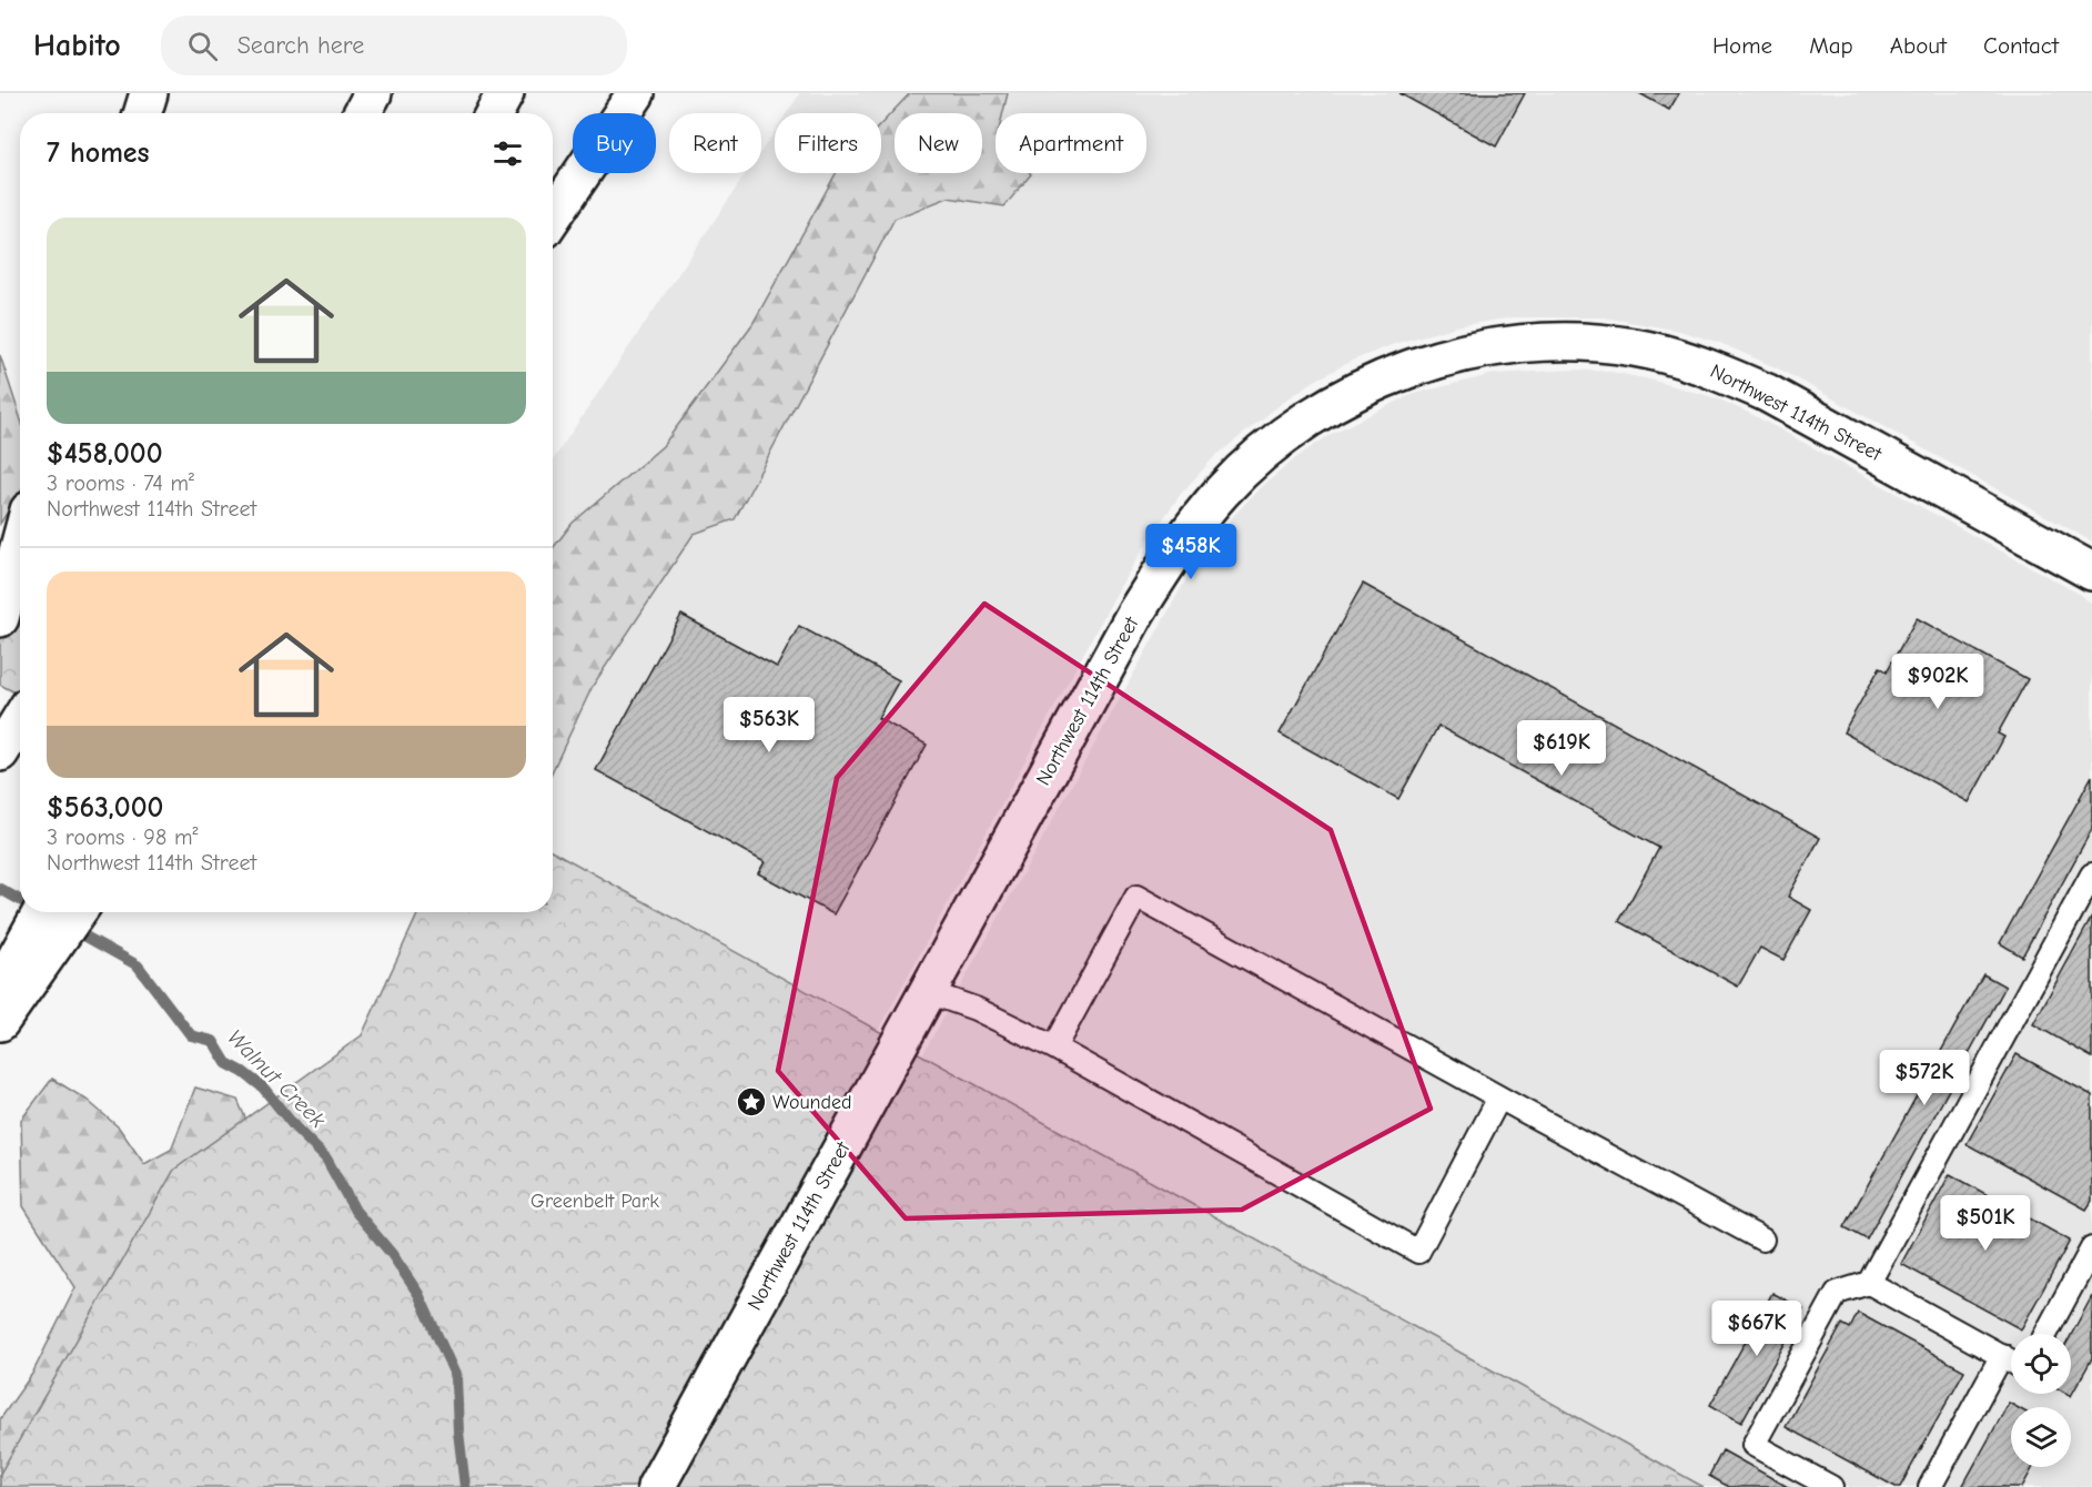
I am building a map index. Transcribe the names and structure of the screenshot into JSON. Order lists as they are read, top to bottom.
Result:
{
  "streets": {
    "main road": ["Northwest 114th Street"]
  },
  "water": ["Walnut Creek"],
  "parks": ["Greenbelt Park"],
  "places": {
    "place": ["Wounded"]
  },
  "page": {
    "header": "Habito",
    "search": "Search here",
    "nav": [
      "Home",
      "Map",
      "About",
      "Contact"
    ],
    "chip": [
      "Buy",
      "Rent",
      "Filters",
      "New",
      "Apartment"
    ],
    "heading": "7 homes",
    "list": [
      {
        "name": "$458,000",
        "note": "3 rooms · 74 m² · Northwest 114th Street"
      },
      {
        "name": "$563,000",
        "note": "3 rooms · 98 m² · Northwest 114th Street"
      }
    ],
    "price": [
      "$458K",
      "$902K",
      "$563K",
      "$619K",
      "$572K",
      "$501K",
      "$667K"
    ]
  }
}
